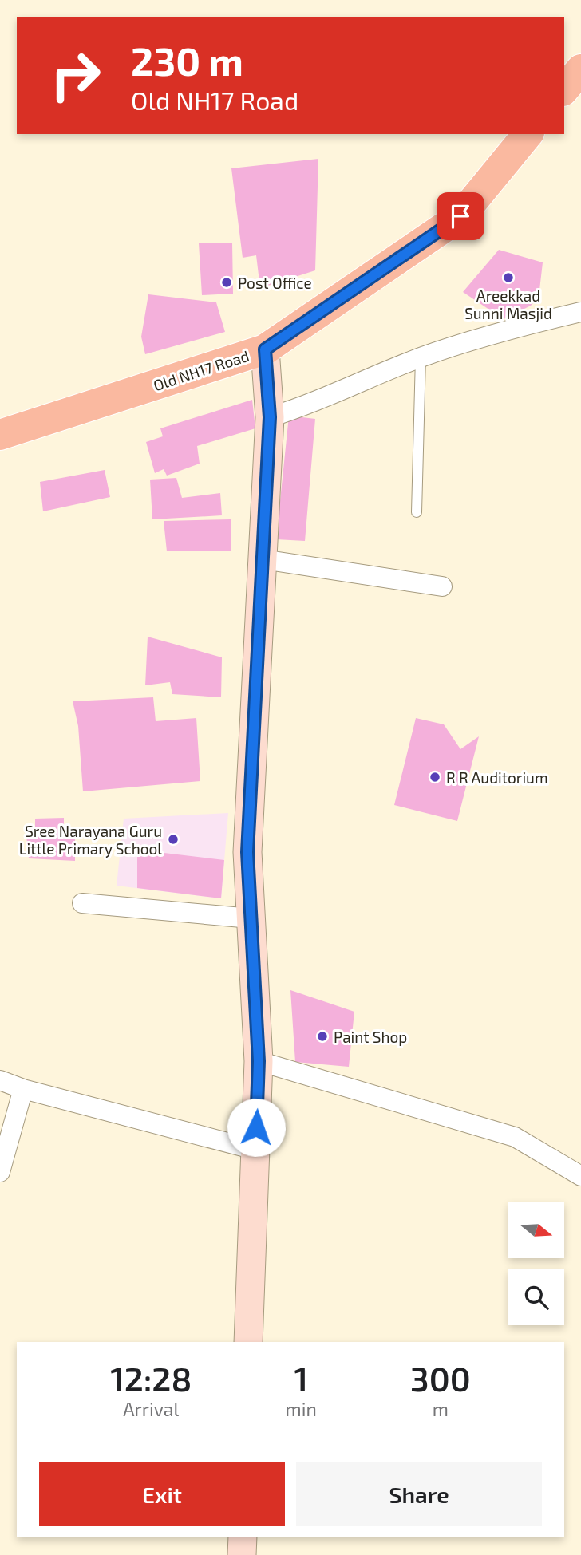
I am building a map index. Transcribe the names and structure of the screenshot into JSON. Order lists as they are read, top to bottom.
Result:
{
  "streets": {
    "main road": ["Old NH17 Road"]
  },
  "places": [
    "Areekkad Sunni Masjid",
    "Post Office",
    "R R Auditorium",
    "Sree Narayana Guru Little Primary School",
    "Paint Shop"
  ],
  "north": "right",
  "page": {
    "turn": ["230 m", "Old NH17 Road"],
    "eta": [
      "12:28",
      "Arrival",
      "1",
      "min",
      "300",
      "m"
    ],
    "buttons": ["Exit", "Share"]
  }
}
